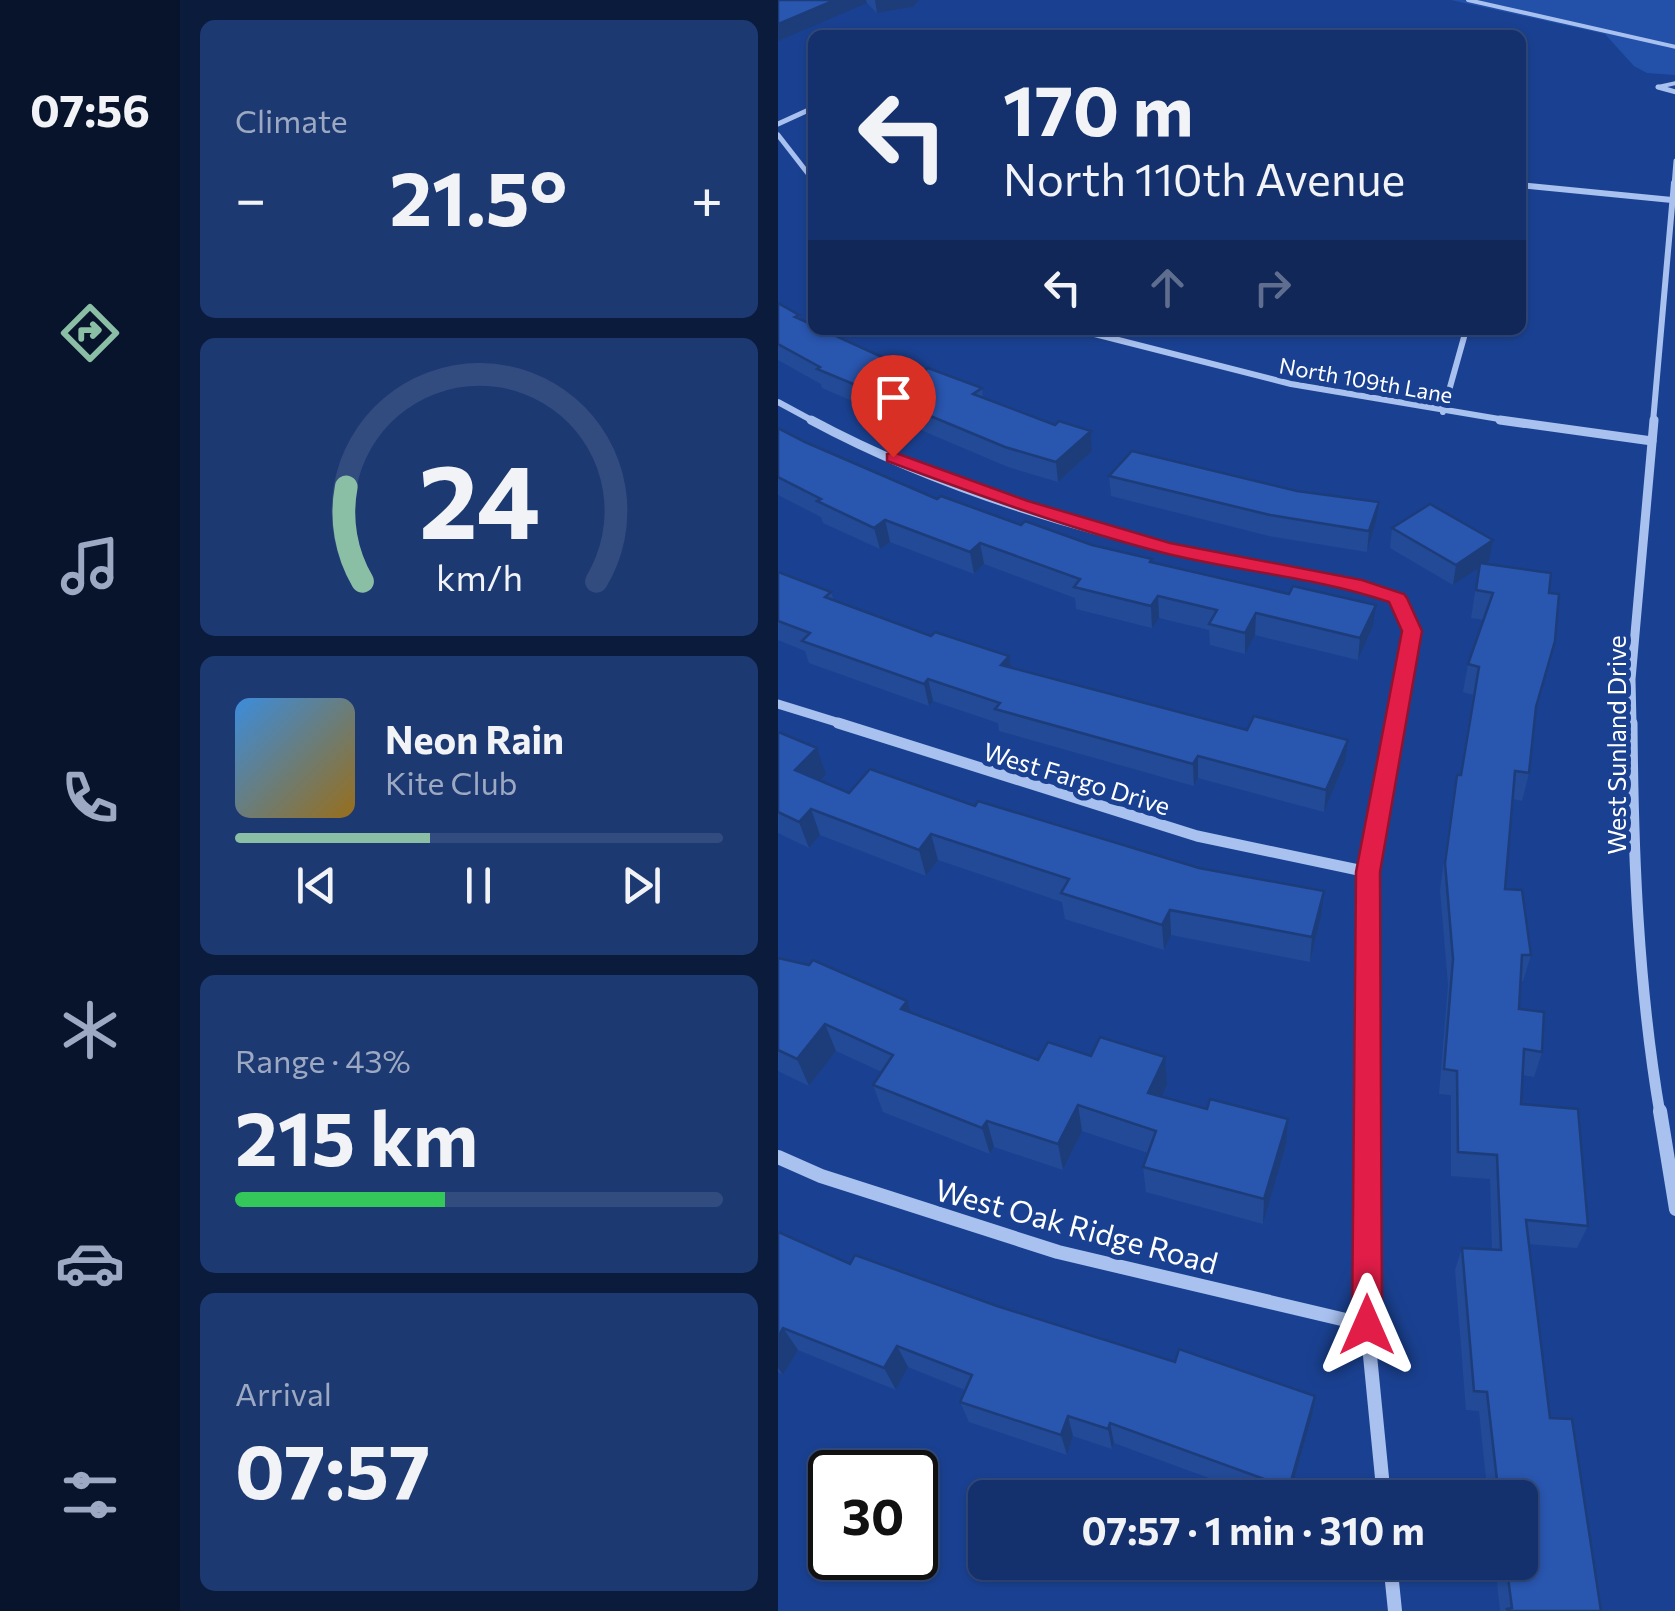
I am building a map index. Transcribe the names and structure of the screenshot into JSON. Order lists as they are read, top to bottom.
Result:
{
  "streets": {
    "street": [
      "North 109th Lane",
      "West Sunland Drive",
      "West Fargo Drive",
      "West Oak Ridge Road"
    ]
  },
  "crossings": [
    ["North 109th Lane", "West Sunland Drive"]
  ],
  "page": {
    "tabs": "07:56",
    "tile": [
      "Climate",
      ["Range · 43%", "215 km"],
      ["Arrival", "07:57"]
    ],
    "turn": ["170 m", "North 110th Avenue"],
    "heat": ["−", "21.5°", "+"],
    "song": ["Neon Rain", "Kite Club"],
    "limit": "30",
    "trip": "07:57 · 1 min · 310 m",
    "gauge": ["24", "km/h"]
  }
}
